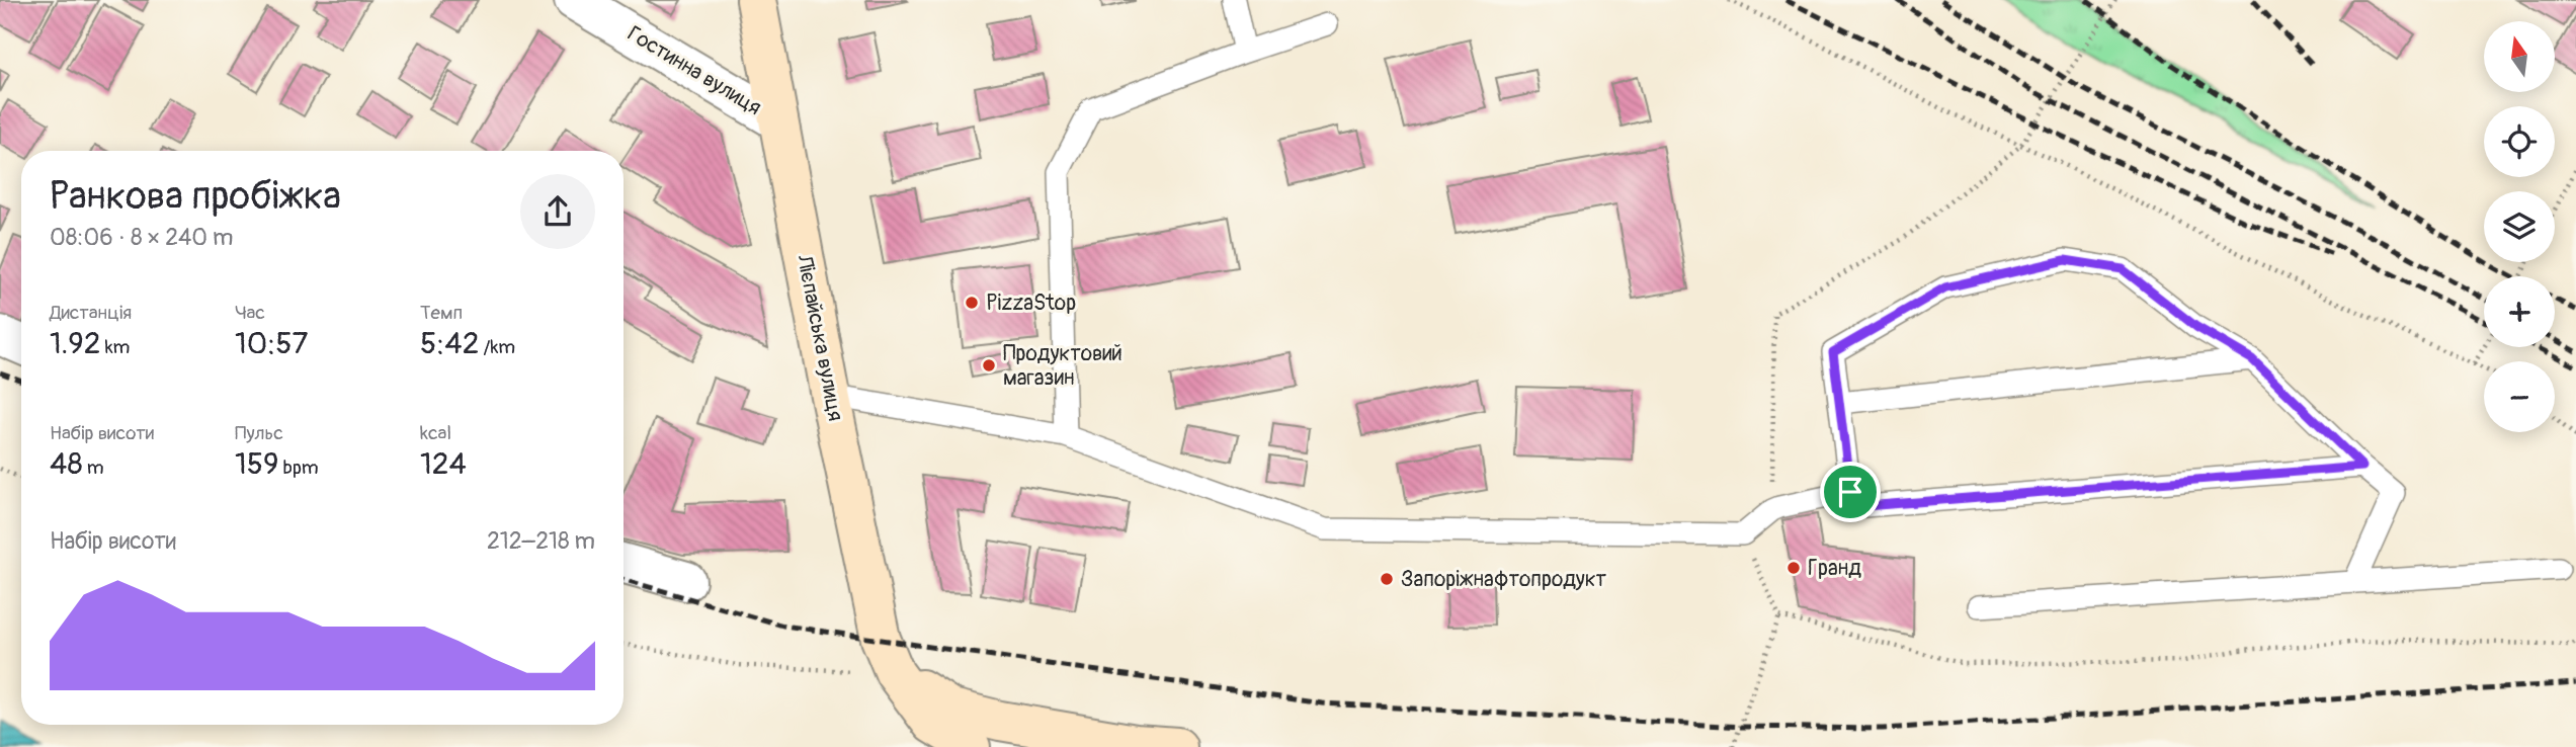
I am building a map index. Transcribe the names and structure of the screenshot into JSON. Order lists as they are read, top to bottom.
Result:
{
  "streets": {
    "main road": ["Лієпайська вулиця"],
    "street": ["Гостинна вулиця"]
  },
  "crossings": [
    ["Гостинна вулиця", "Лієпайська вулиця"]
  ],
  "places": [
    "PizzaStop",
    "Продуктовий магазин",
    "Гранд",
    "Запоріжнафтопродукт"
  ],
  "north": "top",
  "page": {
    "map_buttons": ["+", "−"],
    "heading": ["Ранкова пробіжка", "08:06 · 8 × 240 m"],
    "stats": [
      ["Дистанція", "1.92 km"],
      ["Час", "10:57"],
      ["Темп", "5:42 /km"],
      ["Набір висоти", "48 m"],
      ["Пульс", "159 bpm"],
      ["kcal", "124"]
    ],
    "chart": ["Набір висоти", "212–218 m"]
  }
}
